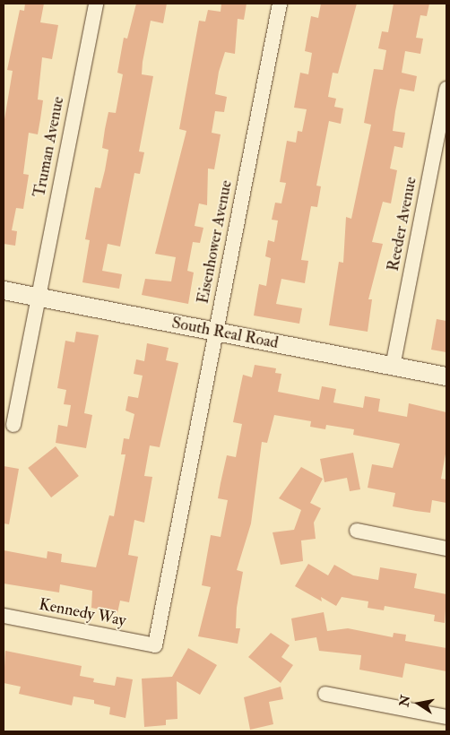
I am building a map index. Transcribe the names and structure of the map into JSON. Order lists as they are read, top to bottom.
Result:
{
  "streets": {
    "street": [
      "Truman Avenue",
      "Reeder Avenue",
      "Eisenhower Avenue",
      "South Real Road",
      "Kennedy Way"
    ]
  },
  "crossings": [
    ["Truman Avenue", "South Real Road"],
    ["Reeder Avenue", "South Real Road"],
    ["Eisenhower Avenue", "South Real Road"],
    ["Eisenhower Avenue", "Kennedy Way"]
  ],
  "north": "left"
}
